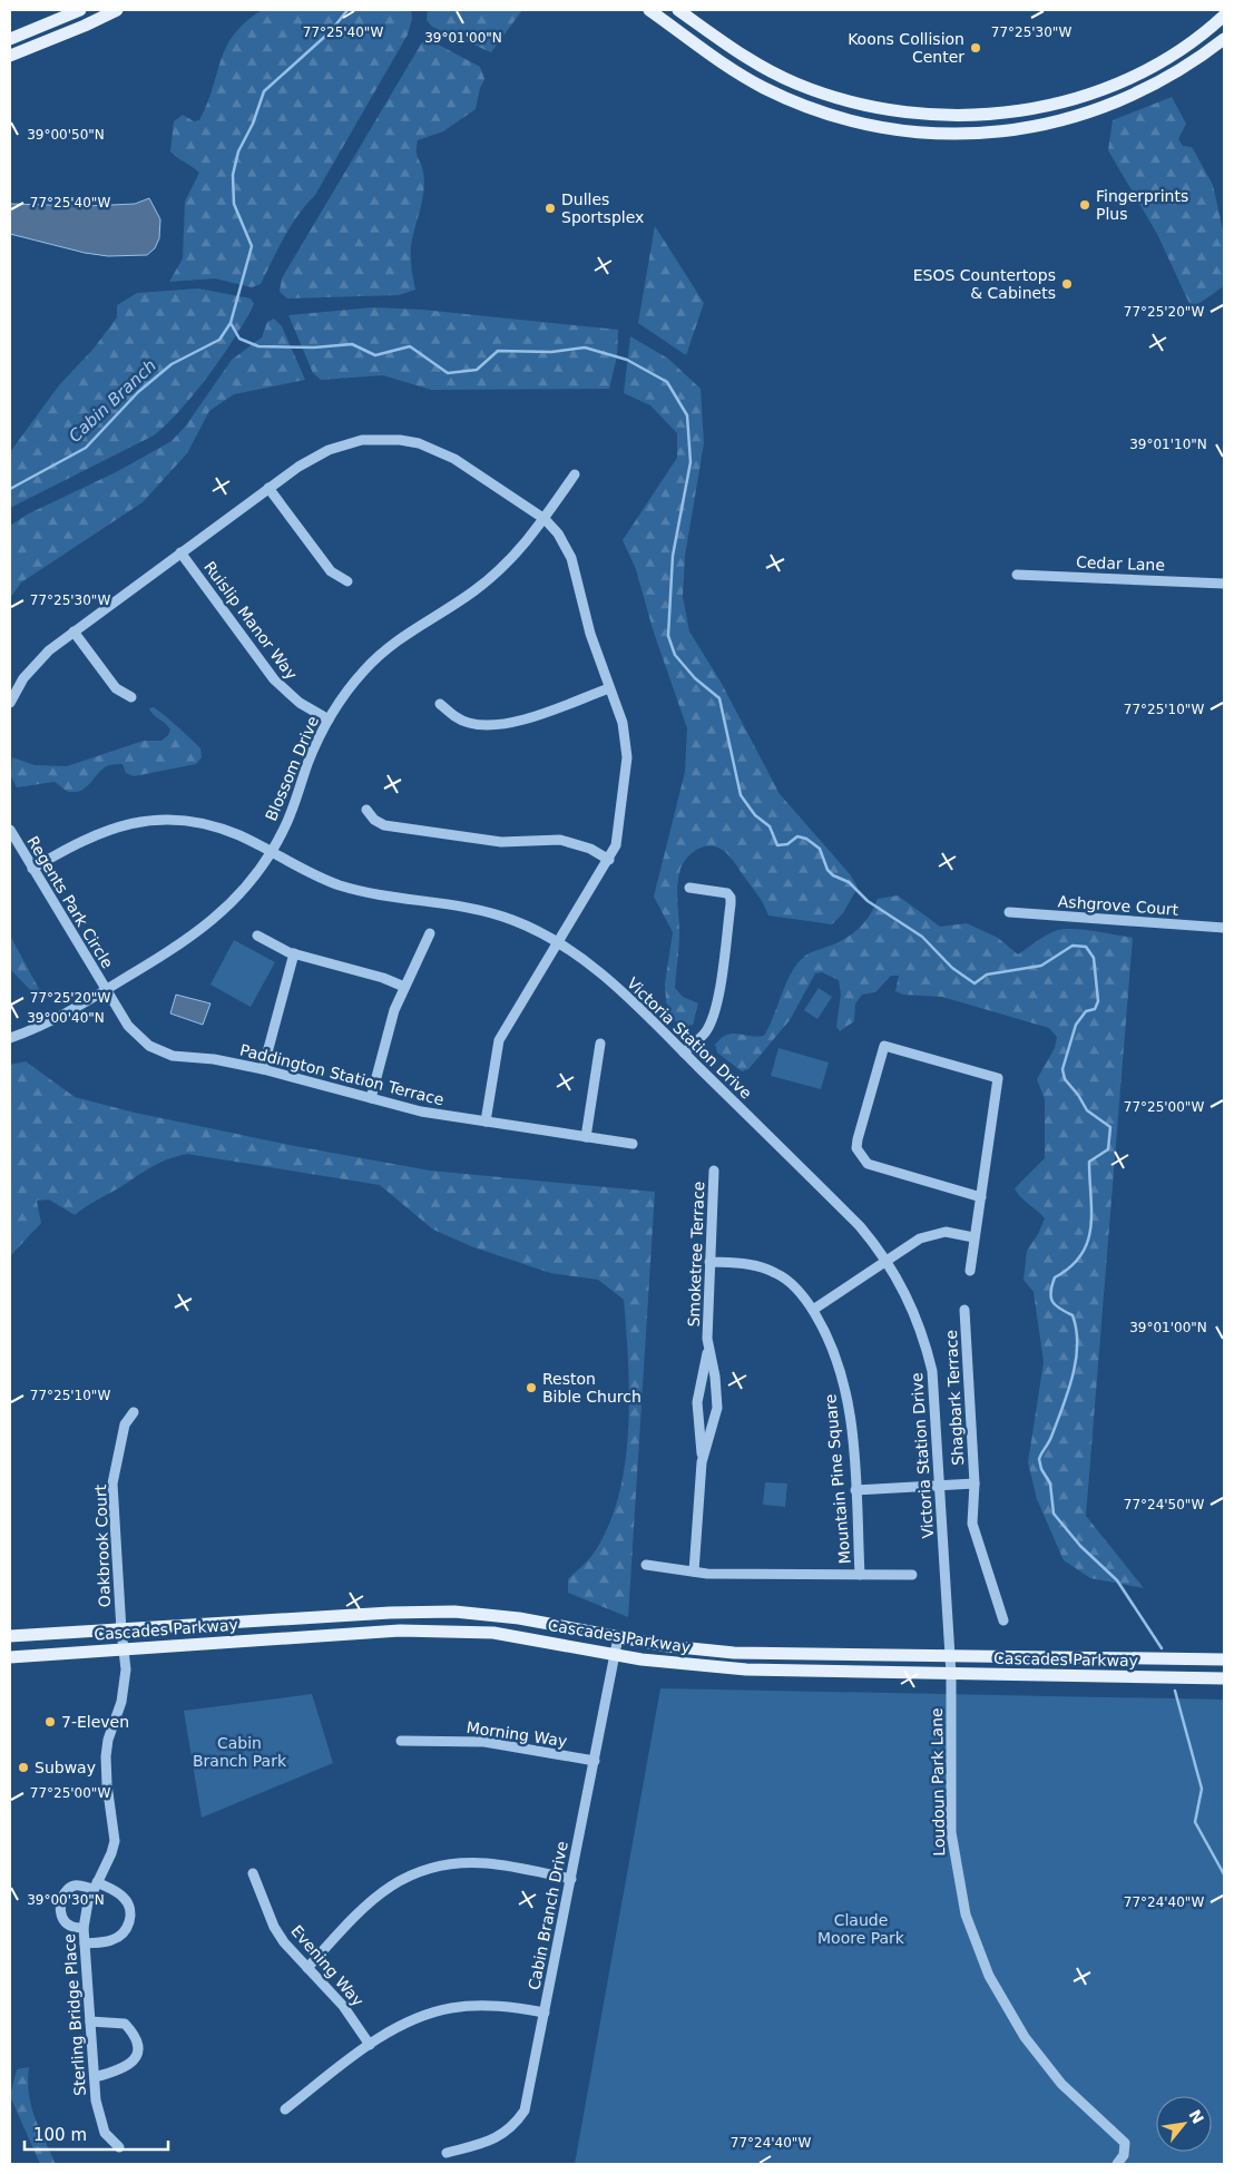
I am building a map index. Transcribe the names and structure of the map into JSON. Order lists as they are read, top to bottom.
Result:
{
  "streets": {
    "main road": ["Cascades Parkway"],
    "street": [
      "Cedar Lane",
      "Ruislip Manor Way",
      "Blossom Drive",
      "Regents Park Circle",
      "Ashgrove Court",
      "Victoria Station Drive",
      "Paddington Station Terrace",
      "Smoketree Terrace",
      "Shagbark Terrace",
      "Mountain Pine Square",
      "Oakbrook Court",
      "Morning Way",
      "Loudoun Park Lane",
      "Cabin Branch Drive",
      "Evening Way",
      "Sterling Bridge Place"
    ]
  },
  "crossings": [
    ["Ruislip Manor Way", "Blossom Drive"],
    ["Blossom Drive", "Regents Park Circle"],
    ["Blossom Drive", "Victoria Station Drive"],
    ["Blossom Drive", "Paddington Station Terrace"],
    ["Regents Park Circle", "Victoria Station Drive"],
    ["Regents Park Circle", "Paddington Station Terrace"],
    ["Victoria Station Drive", "Shagbark Terrace"],
    ["Victoria Station Drive", "Cascades Parkway"],
    ["Victoria Station Drive", "Loudoun Park Lane"],
    ["Smoketree Terrace", "Mountain Pine Square"],
    ["Shagbark Terrace", "Mountain Pine Square"],
    ["Oakbrook Court", "Cascades Parkway"],
    ["Oakbrook Court", "Sterling Bridge Place"],
    ["Cascades Parkway", "Loudoun Park Lane"],
    ["Cascades Parkway", "Cabin Branch Drive"],
    ["Cascades Parkway", "Sterling Bridge Place"],
    ["Morning Way", "Cabin Branch Drive"]
  ],
  "water": ["Cabin Branch"],
  "parks": ["Cabin Branch Park", "Claude Moore Park"],
  "places": [
    "Koons Collision Center",
    "Fingerprints Plus",
    "Dulles Sportsplex",
    "ESOS Countertops & Cabinets",
    "Reston Bible Church",
    "7-Eleven",
    "Subway"
  ],
  "scale_bar": "100 m",
  "north": "top right",
  "coordinates": [
    "77°25'40\"W",
    "77°25'30\"W",
    "39°01'00\"N",
    "39°00'50\"N",
    "77°25'20\"W",
    "39°01'10\"N",
    "77°25'10\"W",
    "39°00'40\"N",
    "77°25'00\"W",
    "77°24'50\"W",
    "39°00'30\"N",
    "77°24'40\"W"
  ]
}
